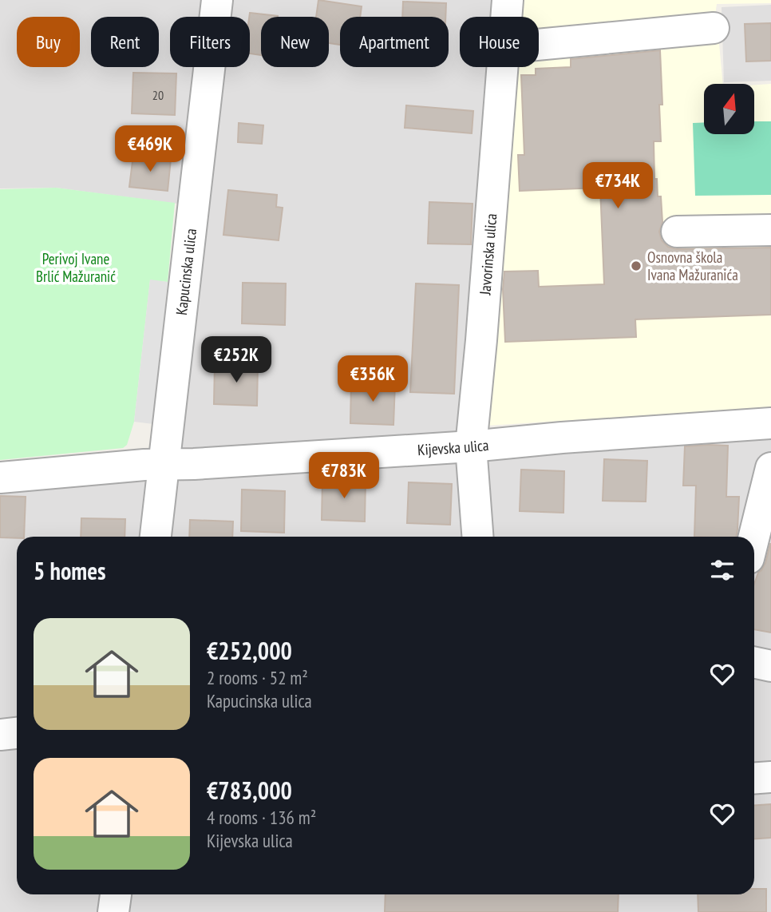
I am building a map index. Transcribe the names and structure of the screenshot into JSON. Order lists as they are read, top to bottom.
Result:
{
  "streets": {
    "street": ["Javorinska ulica", "Kapucinska ulica", "Kijevska ulica"]
  },
  "crossings": [
    ["Javorinska ulica", "Kijevska ulica"],
    ["Kapucinska ulica", "Kijevska ulica"]
  ],
  "parks": ["Perivoj Ivane Brlić Mažuranić"],
  "places": ["Osnovna škola Ivana Mažuranića"],
  "house_numbers": ["20"],
  "north": "top",
  "page": {
    "chip": [
      "Buy",
      "Rent",
      "Filters",
      "New",
      "Apartment",
      "House"
    ],
    "price": [
      "€469K",
      "€734K",
      "€252K",
      "€356K",
      "€783K"
    ],
    "heading": "5 homes",
    "list": [
      {
        "name": "€252,000",
        "note": "2 rooms · 52 m² · Kapucinska ulica"
      },
      {
        "name": "€783,000",
        "note": "4 rooms · 136 m² · Kijevska ulica"
      }
    ]
  }
}
